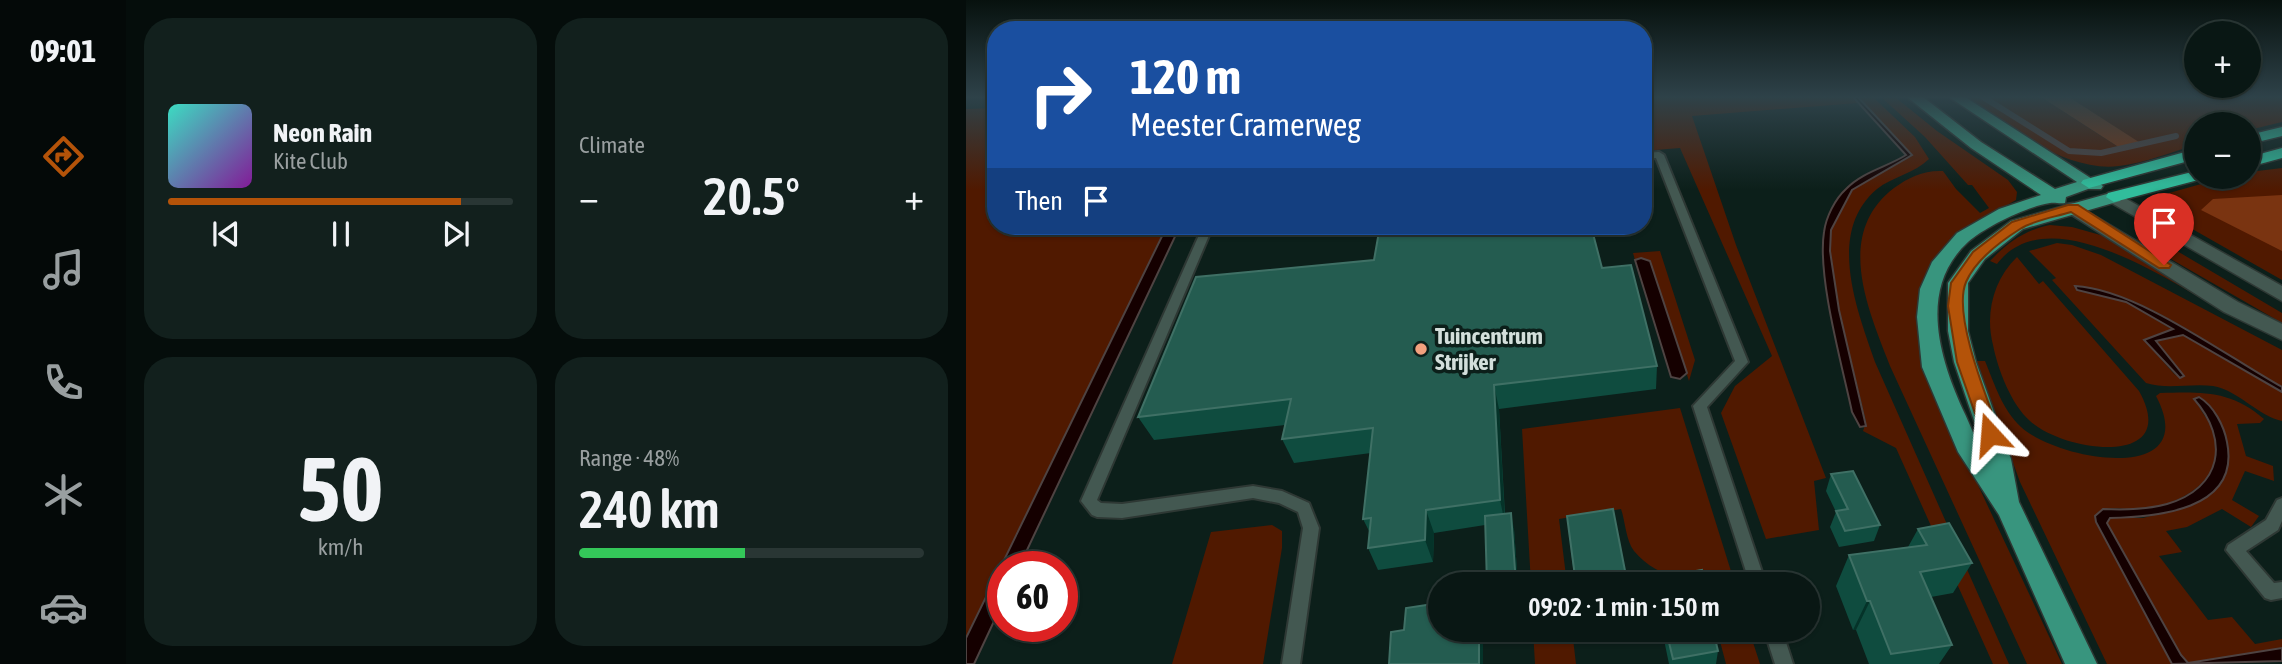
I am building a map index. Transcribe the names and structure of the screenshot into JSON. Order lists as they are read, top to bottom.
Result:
{
  "places": ["Tuincentrum Strijker"],
  "page": {
    "tabs": "09:01",
    "tile": [
      "Climate",
      ["50", "km/h"],
      ["Range · 48%", "240 km"]
    ],
    "map_buttons": ["+", "−"],
    "turn": ["120 m", "Meester Cramerweg"],
    "song": ["Neon Rain", "Kite Club"],
    "heat": ["−", "20.5°", "+"],
    "then": "Then",
    "limit": "60",
    "trip": "09:02 · 1 min · 150 m"
  }
}
